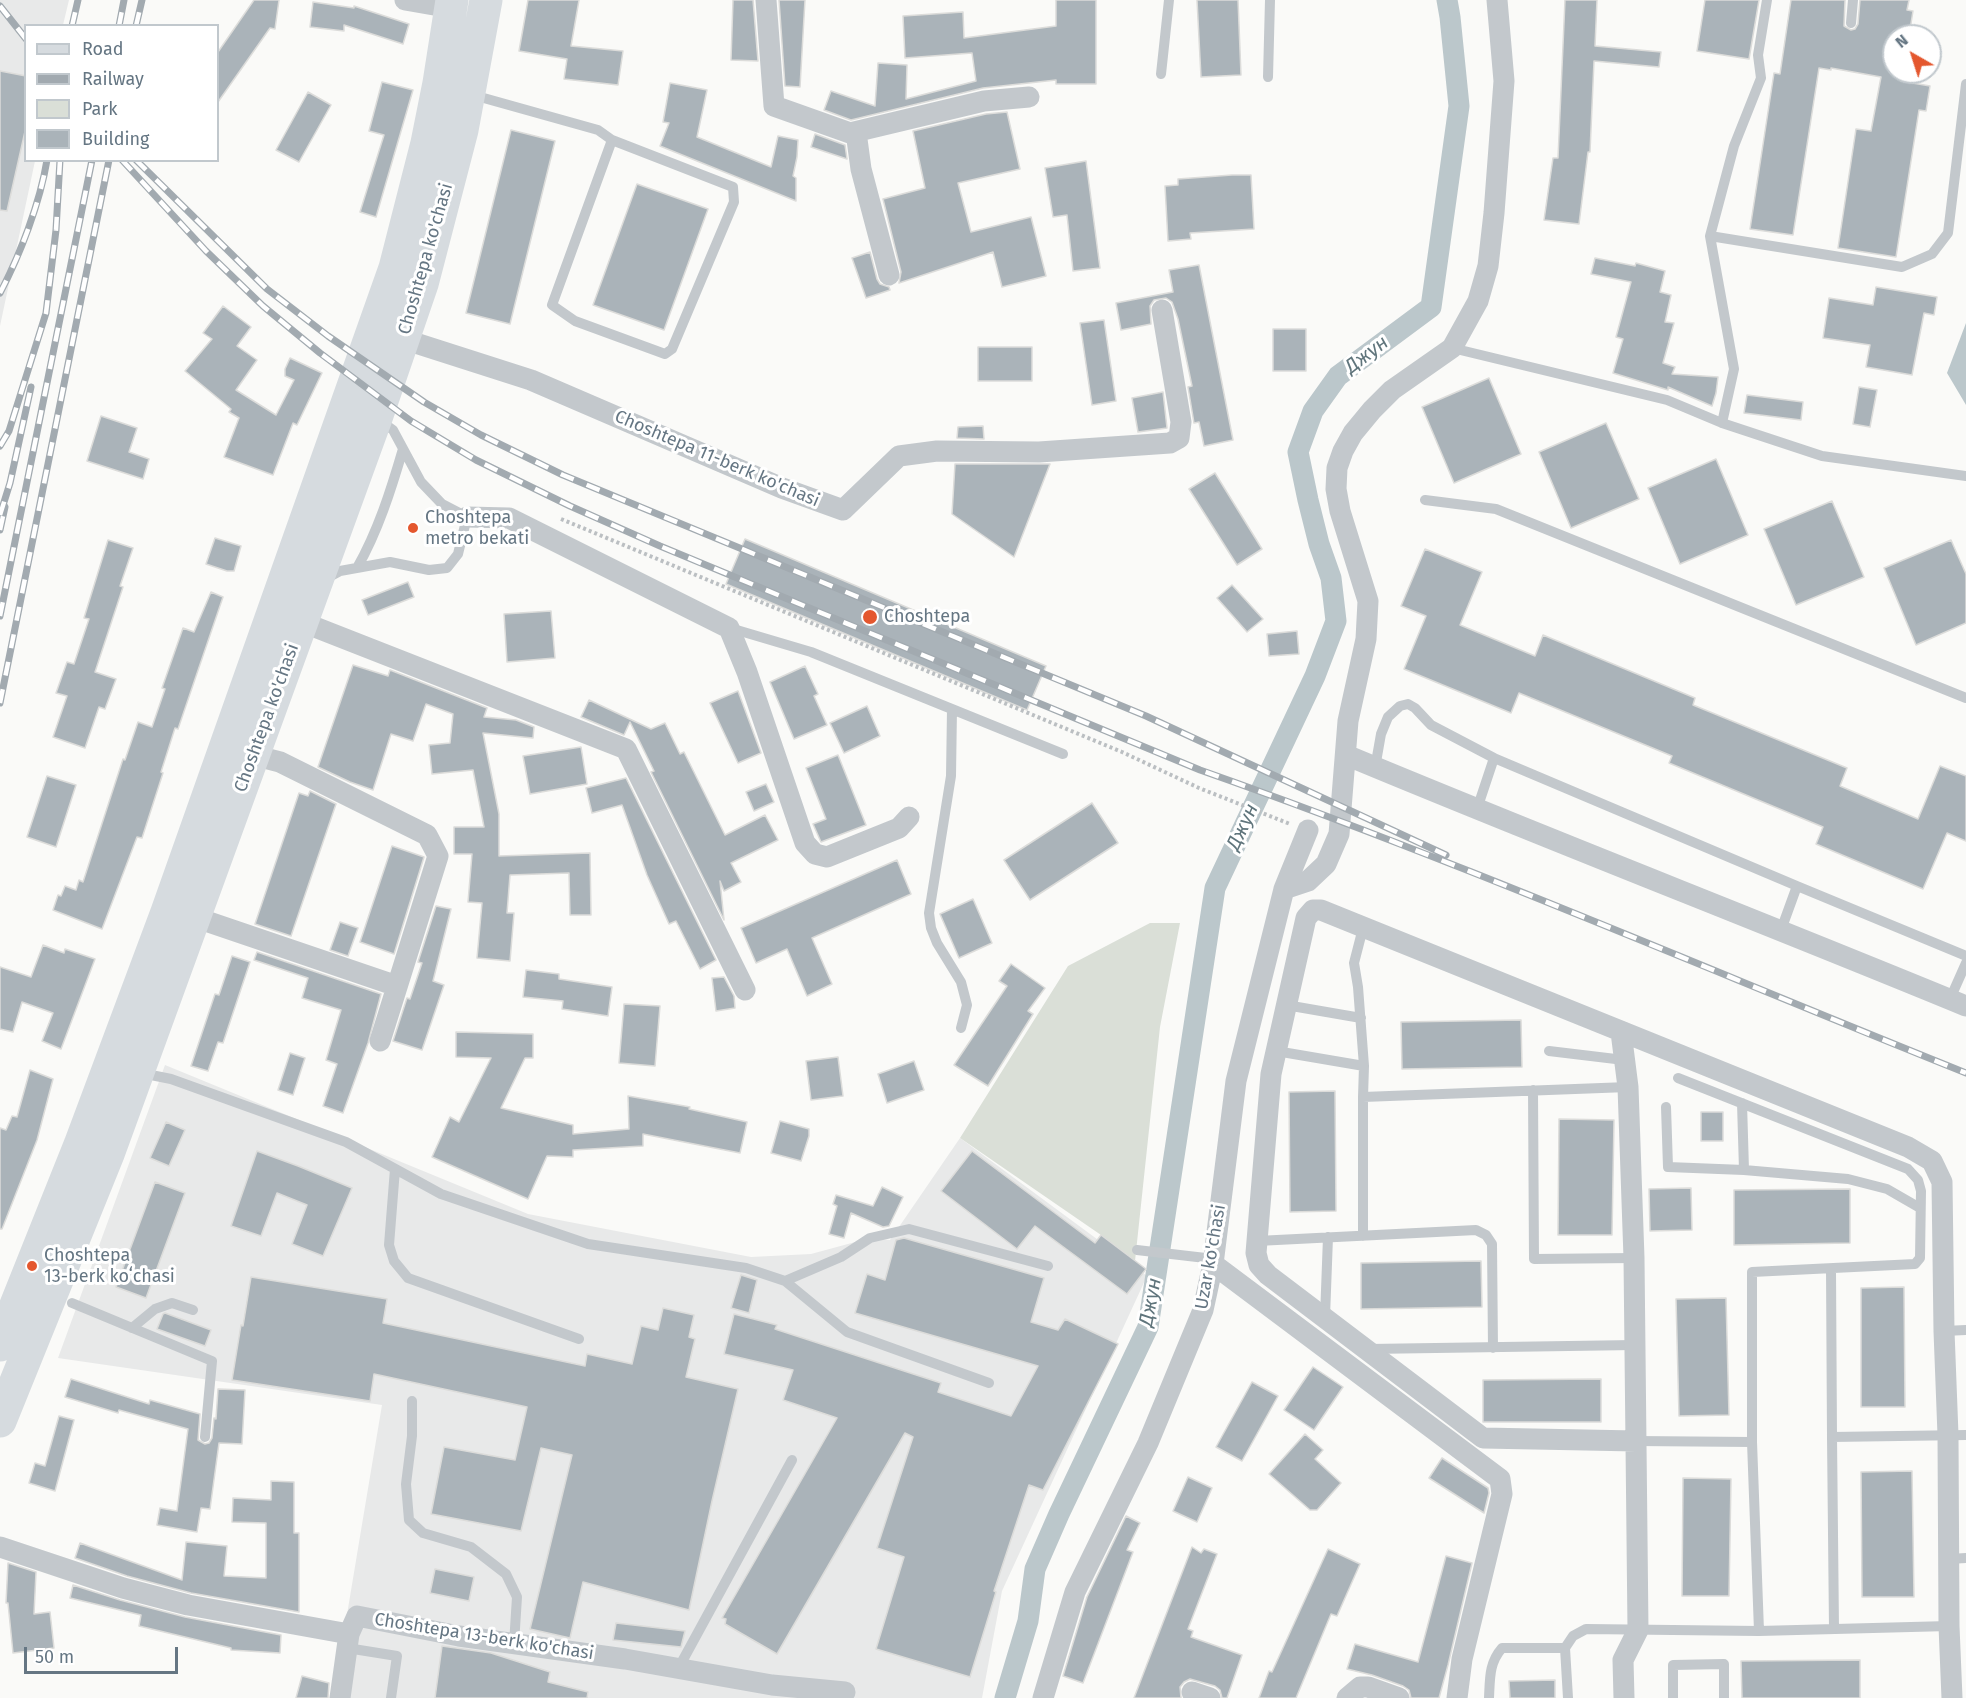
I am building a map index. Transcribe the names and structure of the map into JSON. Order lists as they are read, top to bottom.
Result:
{
  "streets": {
    "main road": ["Choshtepa ko'chasi"],
    "street": ["Choshtepa 11-berk ko'chasi", "Uzar ko'chasi", "Choshtepa 13-berk ko'chasi"]
  },
  "crossings": [
    ["Choshtepa ko'chasi", "Choshtepa 11-berk ko'chasi"]
  ],
  "water": ["Джун"],
  "places": ["Choshtepa metro bekati", "Choshtepa", "Choshtepa 13-berk koʻchasi"],
  "legend": [
    "Road",
    "Railway",
    "Park",
    "Building"
  ],
  "scale_bar": "50 m",
  "north": "top left"
}
